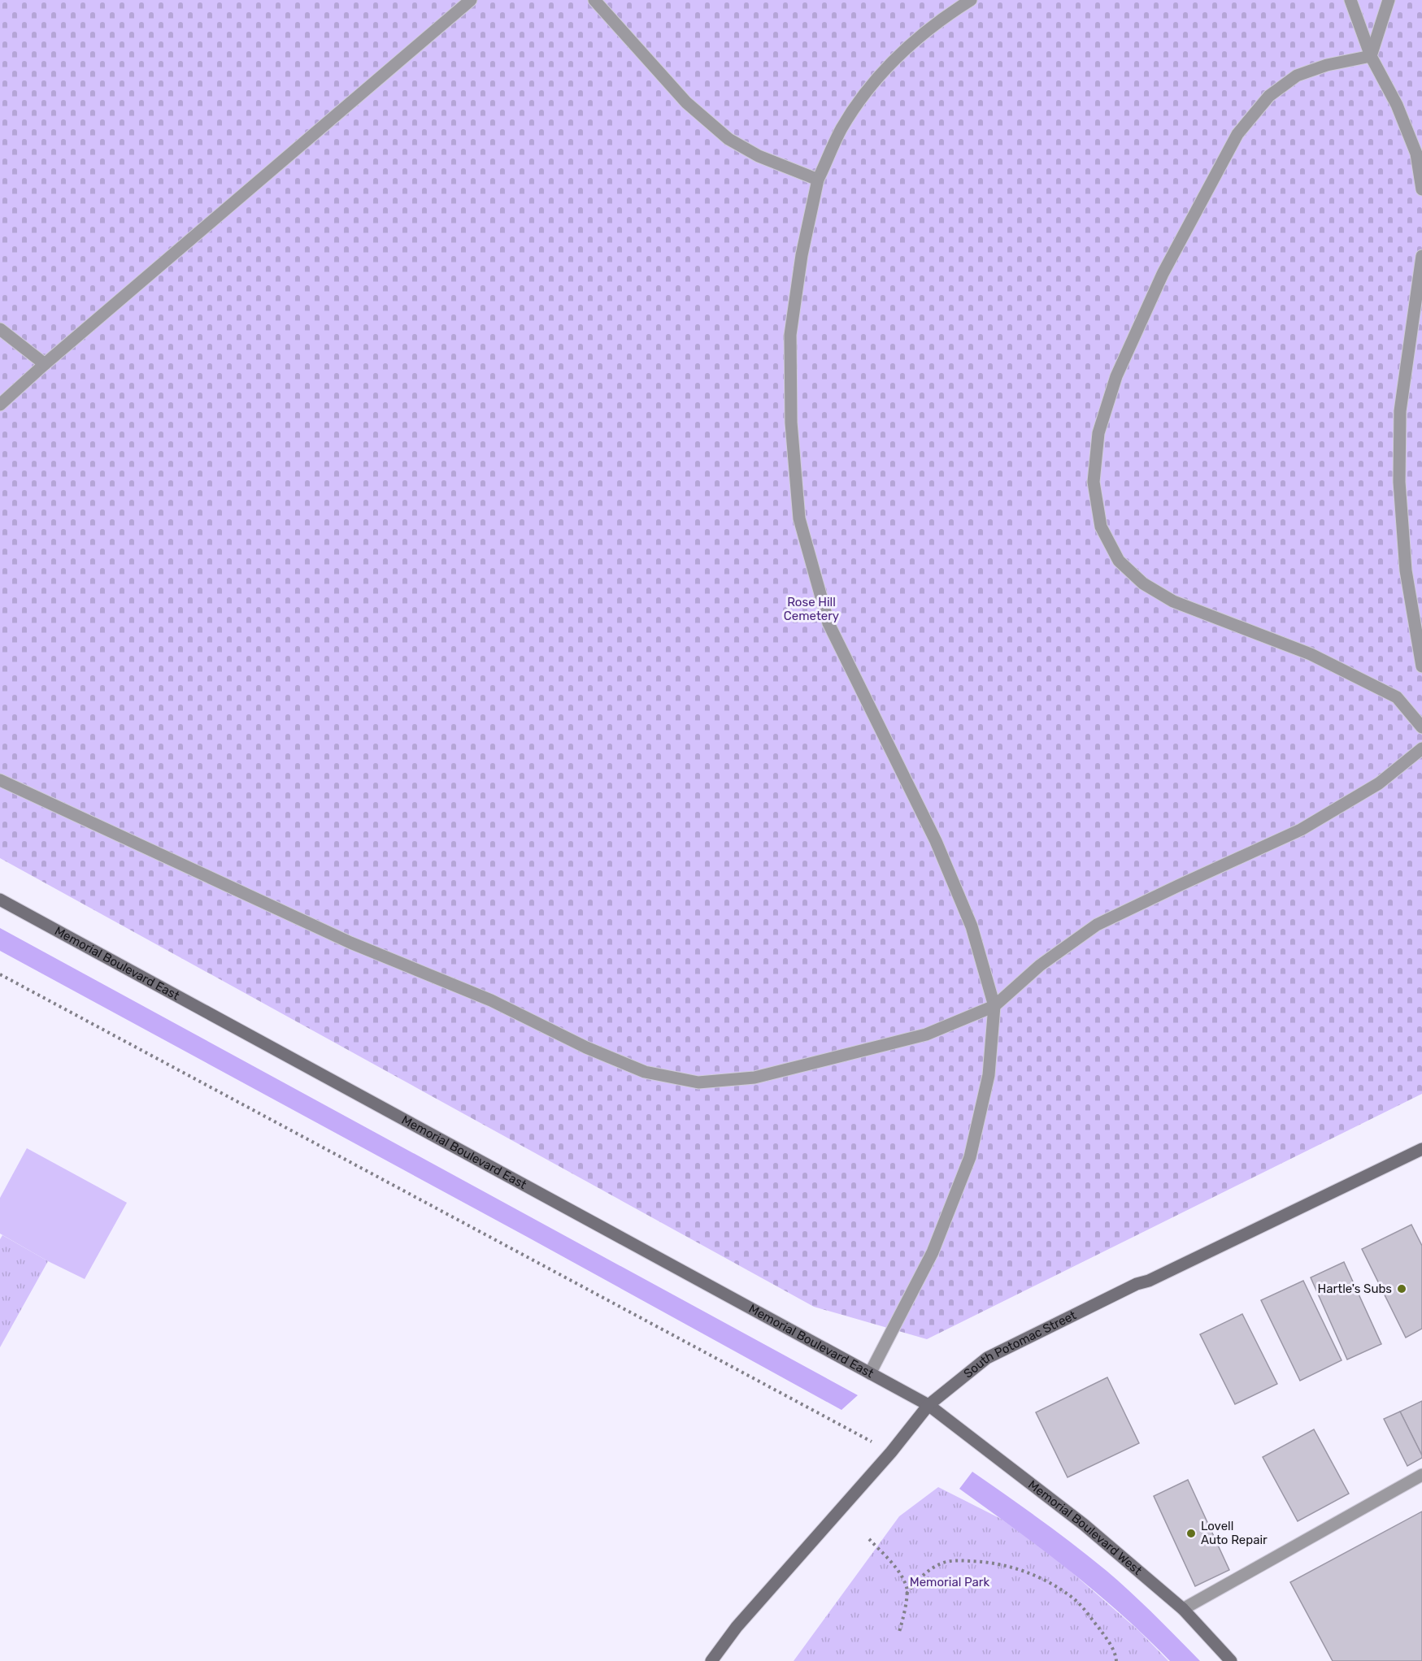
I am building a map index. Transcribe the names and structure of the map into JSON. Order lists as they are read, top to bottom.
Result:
{
  "streets": {
    "main road": ["Memorial Boulevard East", "South Potomac Street", "Memorial Boulevard West"]
  },
  "crossings": [
    ["Memorial Boulevard East", "South Potomac Street"],
    ["Memorial Boulevard East", "Memorial Boulevard West"],
    ["South Potomac Street", "Memorial Boulevard West"]
  ],
  "parks": ["Rose Hill Cemetery", "Memorial Park"],
  "places": ["Hartle's Subs", "Lovell Auto Repair"]
}
